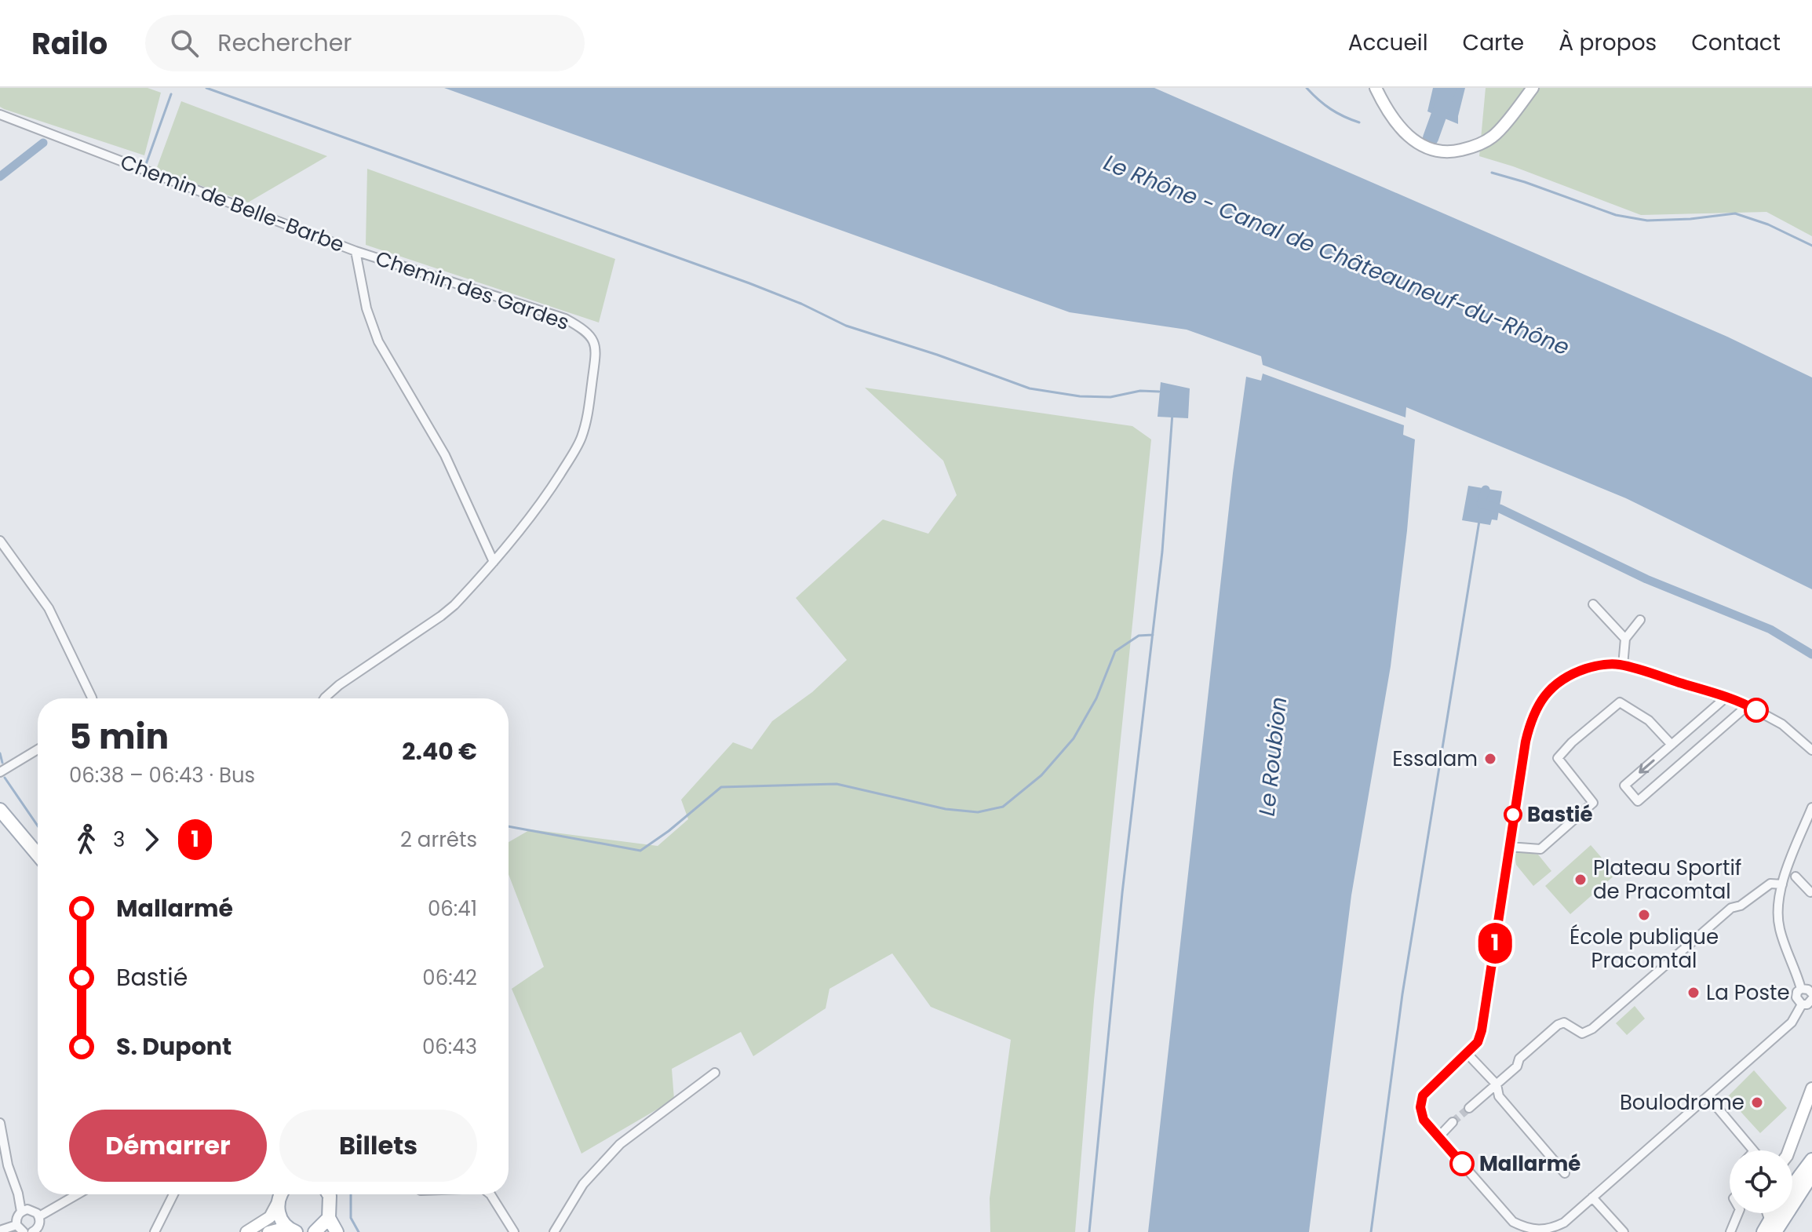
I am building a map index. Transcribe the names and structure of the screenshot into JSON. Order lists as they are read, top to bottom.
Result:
{
  "streets": {
    "street": ["Chemin de Belle-Barbe", "Chemin des Gardes"]
  },
  "crossings": [
    ["Chemin de Belle-Barbe", "Chemin des Gardes"]
  ],
  "water": ["Le Rhône - Canal de Châteauneuf-du-Rhône", "Le Roubion"],
  "places": [
    "Essalam",
    "Bastié",
    "Plateau Sportif de Pracomtal",
    "École publique Pracomtal",
    "La Poste",
    "Boulodrome",
    "Mallarmé"
  ],
  "lines": ["bus line 1"],
  "page": {
    "header": "Railo",
    "search": "Rechercher",
    "nav": [
      "Accueil",
      "Carte",
      "À propos",
      "Contact"
    ],
    "on_map": "1",
    "heading": ["5 min", "06:38 – 06:43 · Bus", "2.40 €"],
    "legs": ["3", "1", "2 arrêts"],
    "list": [
      {
        "name": "Mallarmé",
        "value": "06:41"
      },
      {
        "name": "Bastié",
        "value": "06:42"
      },
      {
        "name": "S. Dupont",
        "value": "06:43"
      }
    ],
    "buttons": ["Démarrer", "Billets"]
  }
}
